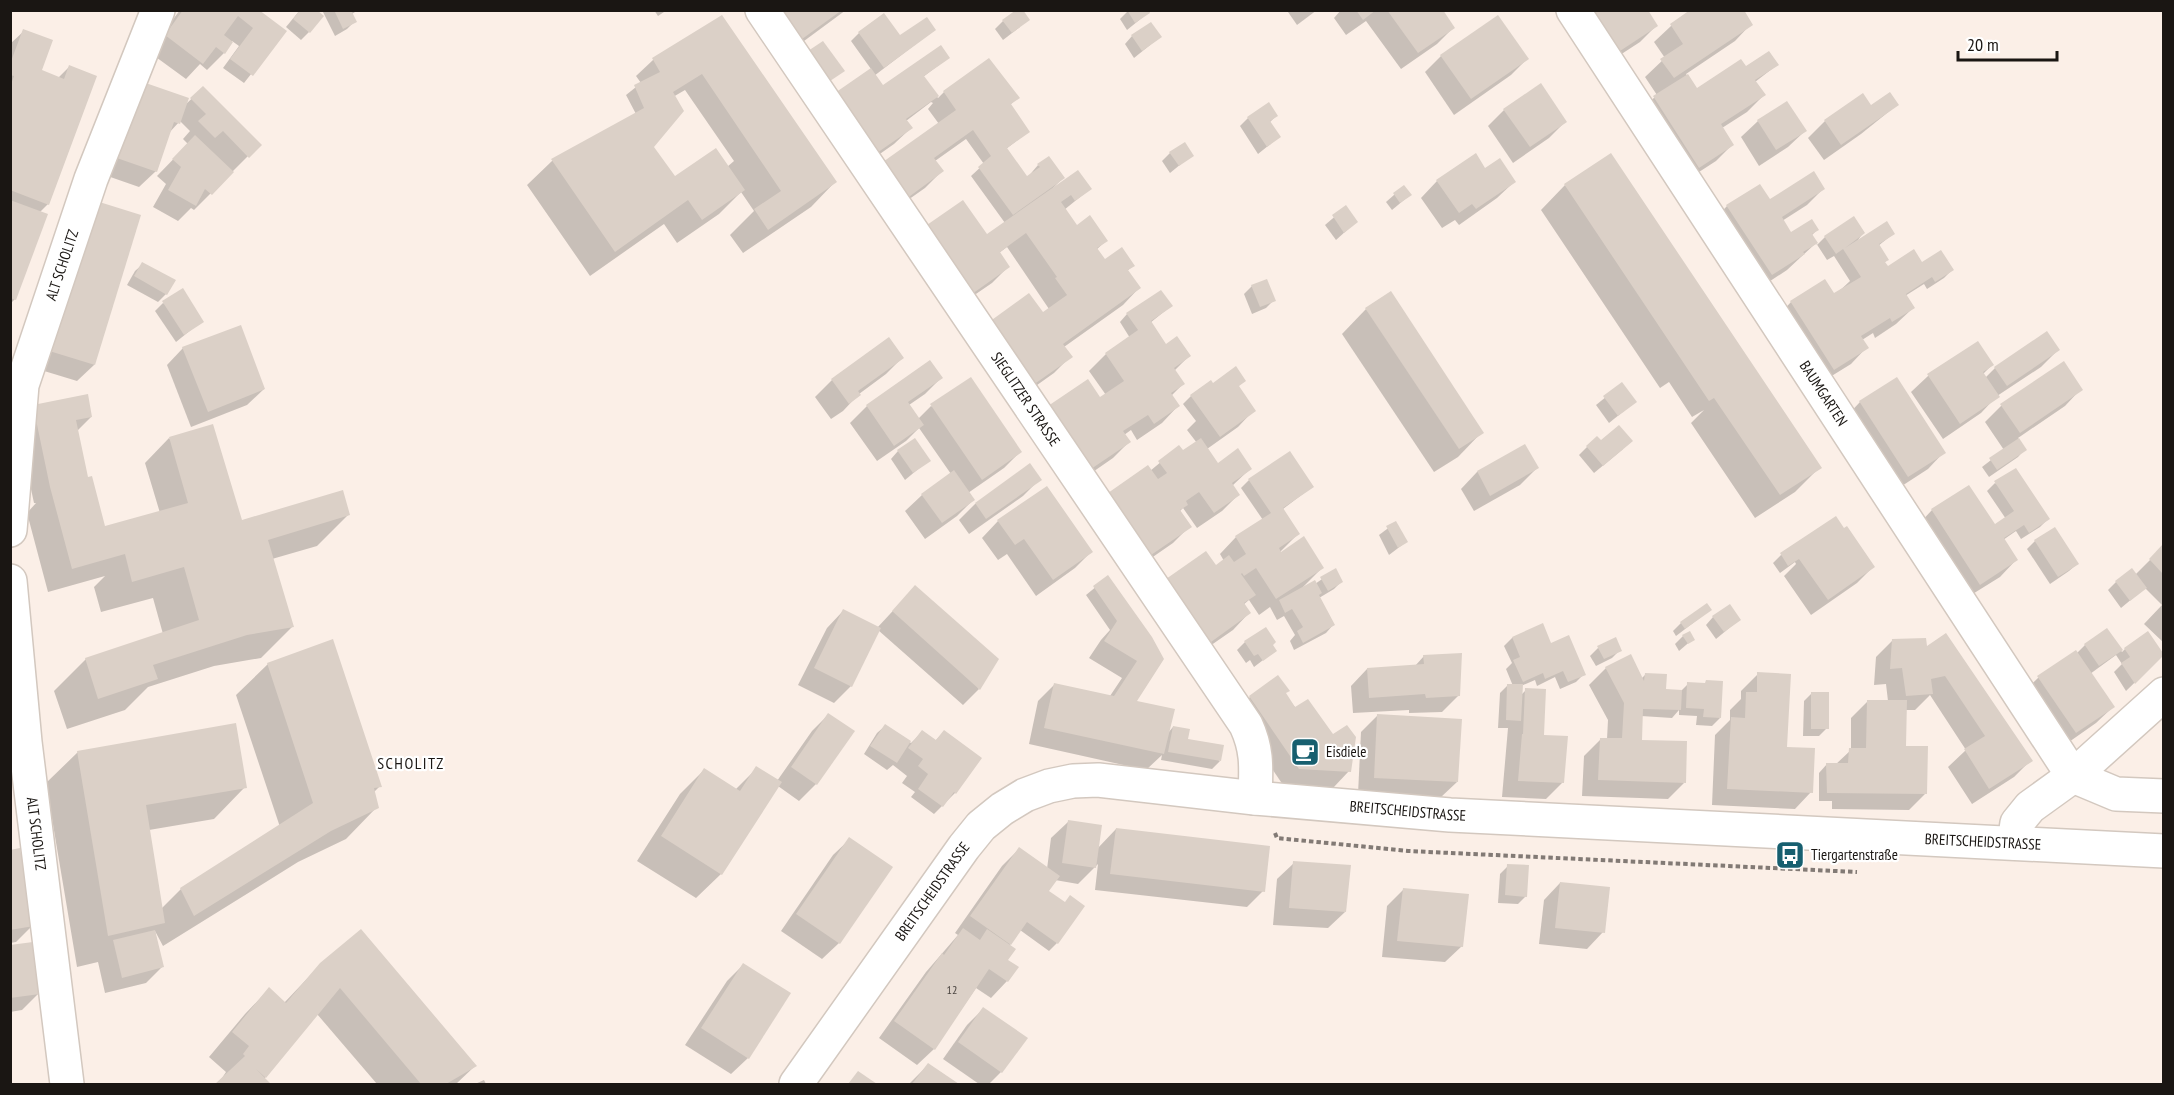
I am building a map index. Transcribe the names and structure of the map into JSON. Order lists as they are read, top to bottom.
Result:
{
  "streets": {
    "street": [
      "ALT SCHOLITZ",
      "BAUMGARTEN",
      "SIEGLITZER STRASSE",
      "BREITSCHEIDSTRASSE"
    ]
  },
  "crossings": [
    ["SIEGLITZER STRASSE", "BREITSCHEIDSTRASSE"]
  ],
  "districts": ["SCHOLITZ"],
  "places": {
    "cafe": ["Eisdiele"],
    "bus stop": ["Tiergartenstraße"]
  },
  "house_numbers": ["12"],
  "scale_bar": "20 m"
}
